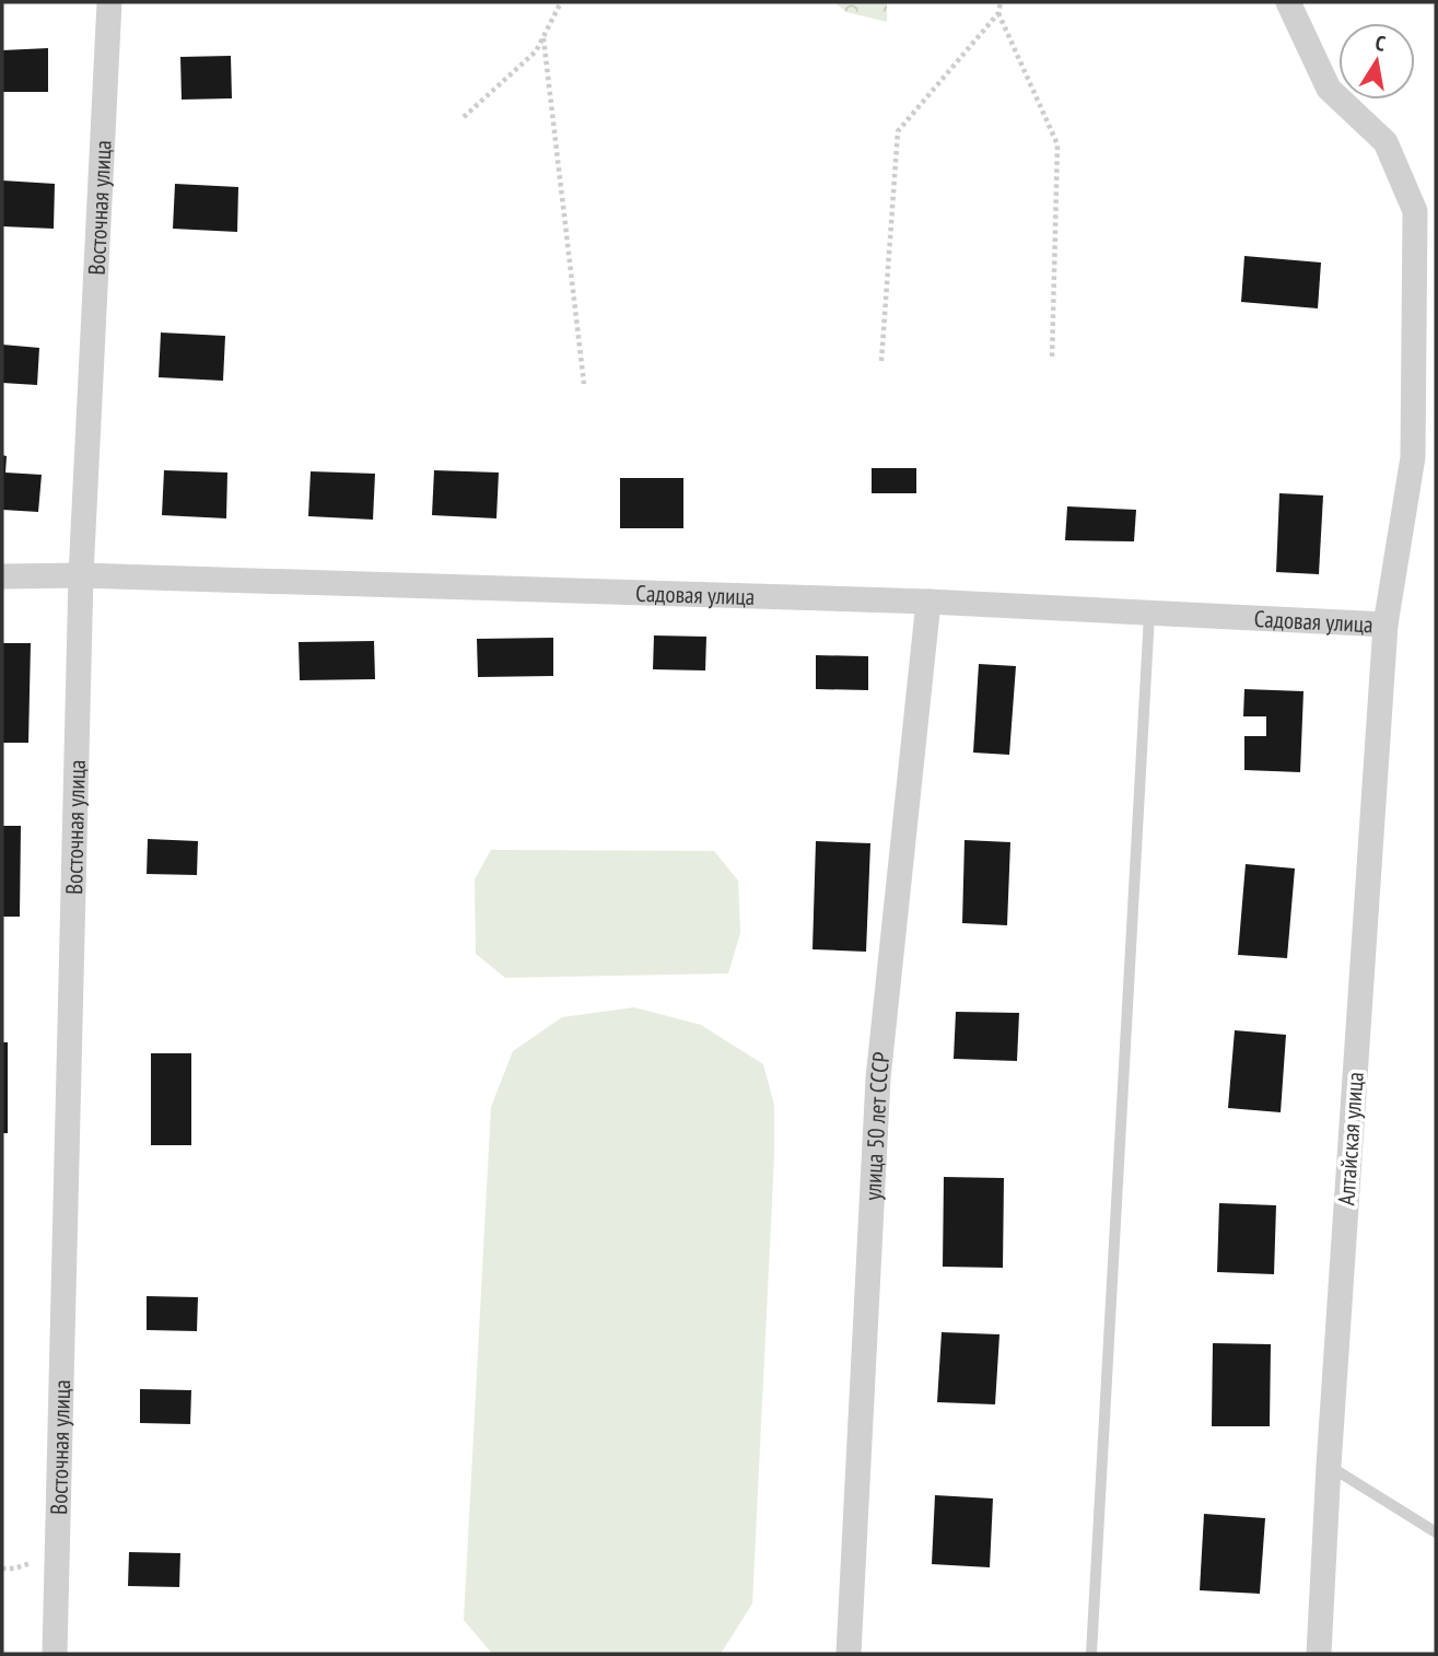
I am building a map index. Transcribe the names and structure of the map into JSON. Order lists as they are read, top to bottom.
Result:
{
  "streets": {
    "street": [
      "Восточная улица",
      "Садовая улица",
      "улица 50 лет СССР",
      "Алтайская улица"
    ]
  },
  "crossings": [
    ["Восточная улица", "Садовая улица"],
    ["Садовая улица", "улица 50 лет СССР"],
    ["Садовая улица", "Алтайская улица"]
  ],
  "north": "top"
}
